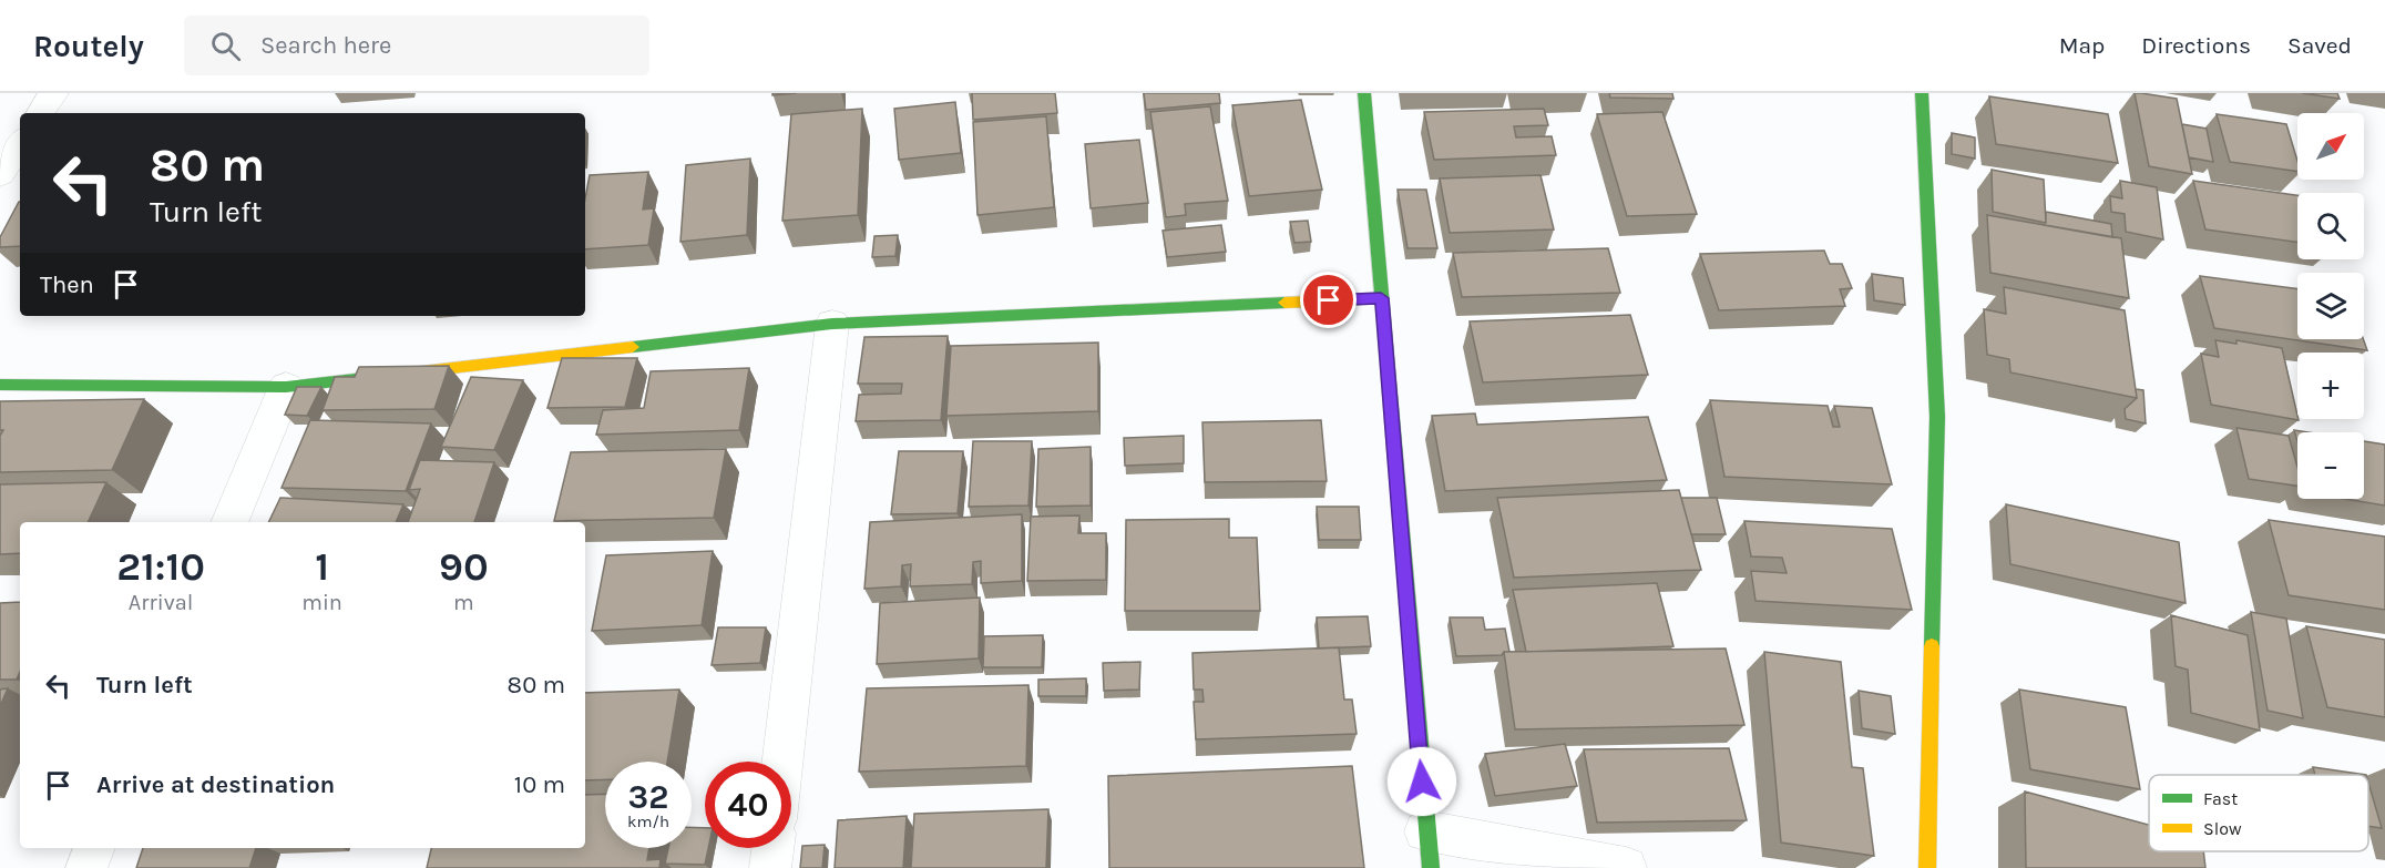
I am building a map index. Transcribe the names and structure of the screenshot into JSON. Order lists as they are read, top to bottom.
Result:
{
  "legend": ["Fast", "Slow"],
  "north": "top right",
  "page": {
    "header": "Routely",
    "search": "Search here",
    "nav": ["Map", "Directions", "Saved"],
    "map_buttons": ["+", "−"],
    "turn": ["80 m", "Turn left"],
    "then": "Then",
    "eta": [
      "21:10",
      "Arrival",
      "1",
      "min",
      "90",
      "m"
    ],
    "list": [
      {
        "name": "Turn left",
        "value": "80 m"
      },
      {
        "name": "Arrive at destination",
        "value": "10 m"
      }
    ],
    "speed": "32 km/h",
    "limit": "40"
  }
}
